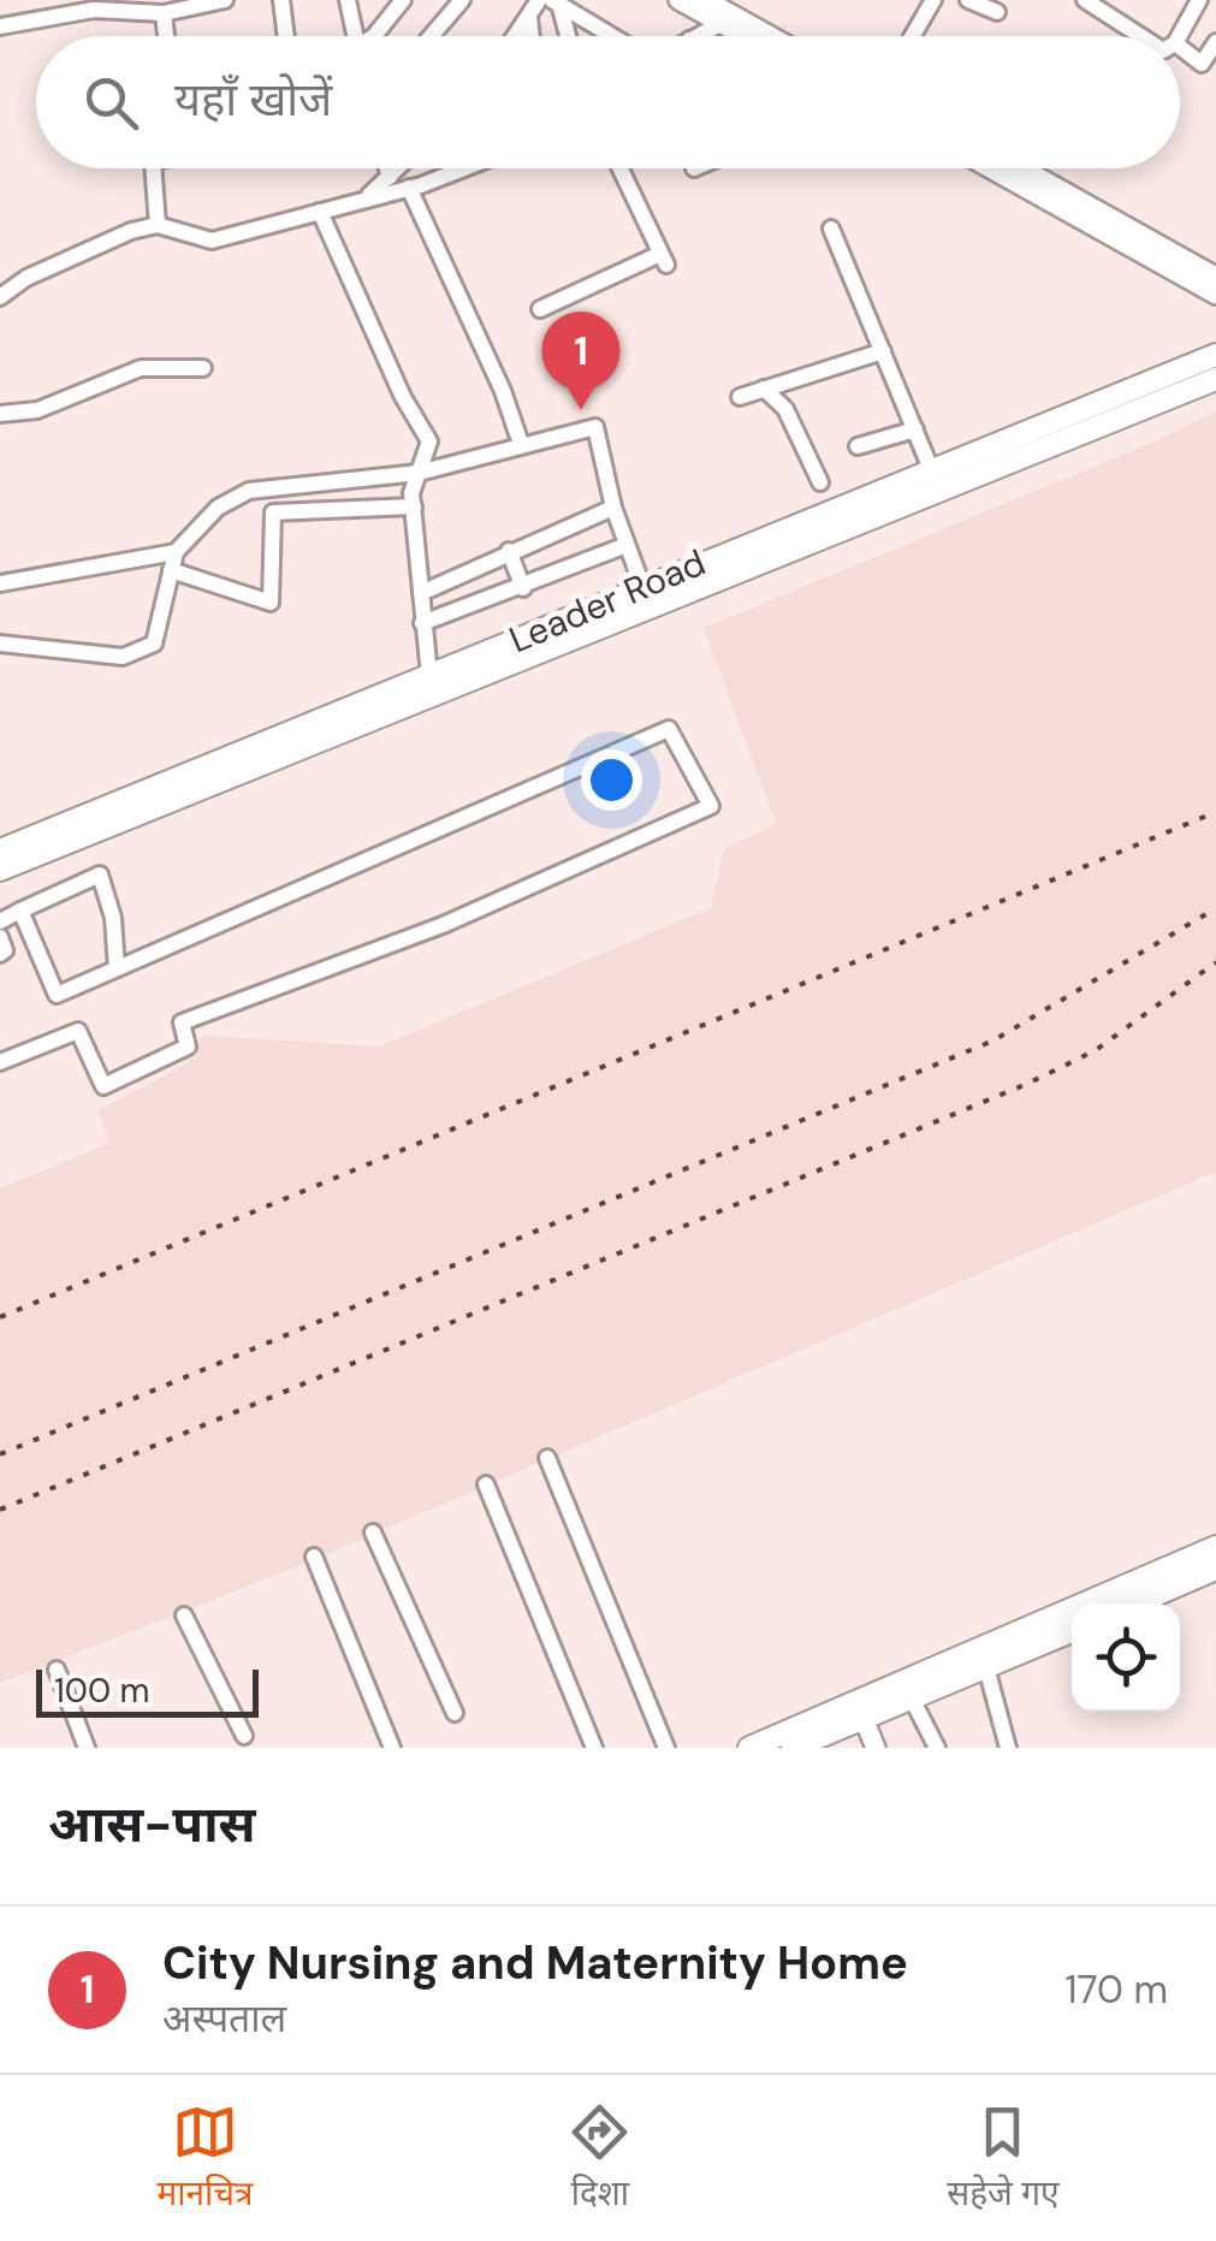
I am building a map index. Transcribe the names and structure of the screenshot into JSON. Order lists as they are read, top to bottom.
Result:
{
  "streets": {
    "main road": ["Leader Road"]
  },
  "scale_bar": "100 m",
  "page": {
    "search": "यहाँ खोजें",
    "pins": "1",
    "scale": "100 m",
    "heading": "आस-पास",
    "list": [
      {
        "mark": "1",
        "name": "City Nursing and Maternity Home",
        "note": "अस्पताल",
        "value": "170 m"
      }
    ],
    "nav": ["मानचित्र", "दिशा", "सहेजे गए"]
  }
}
